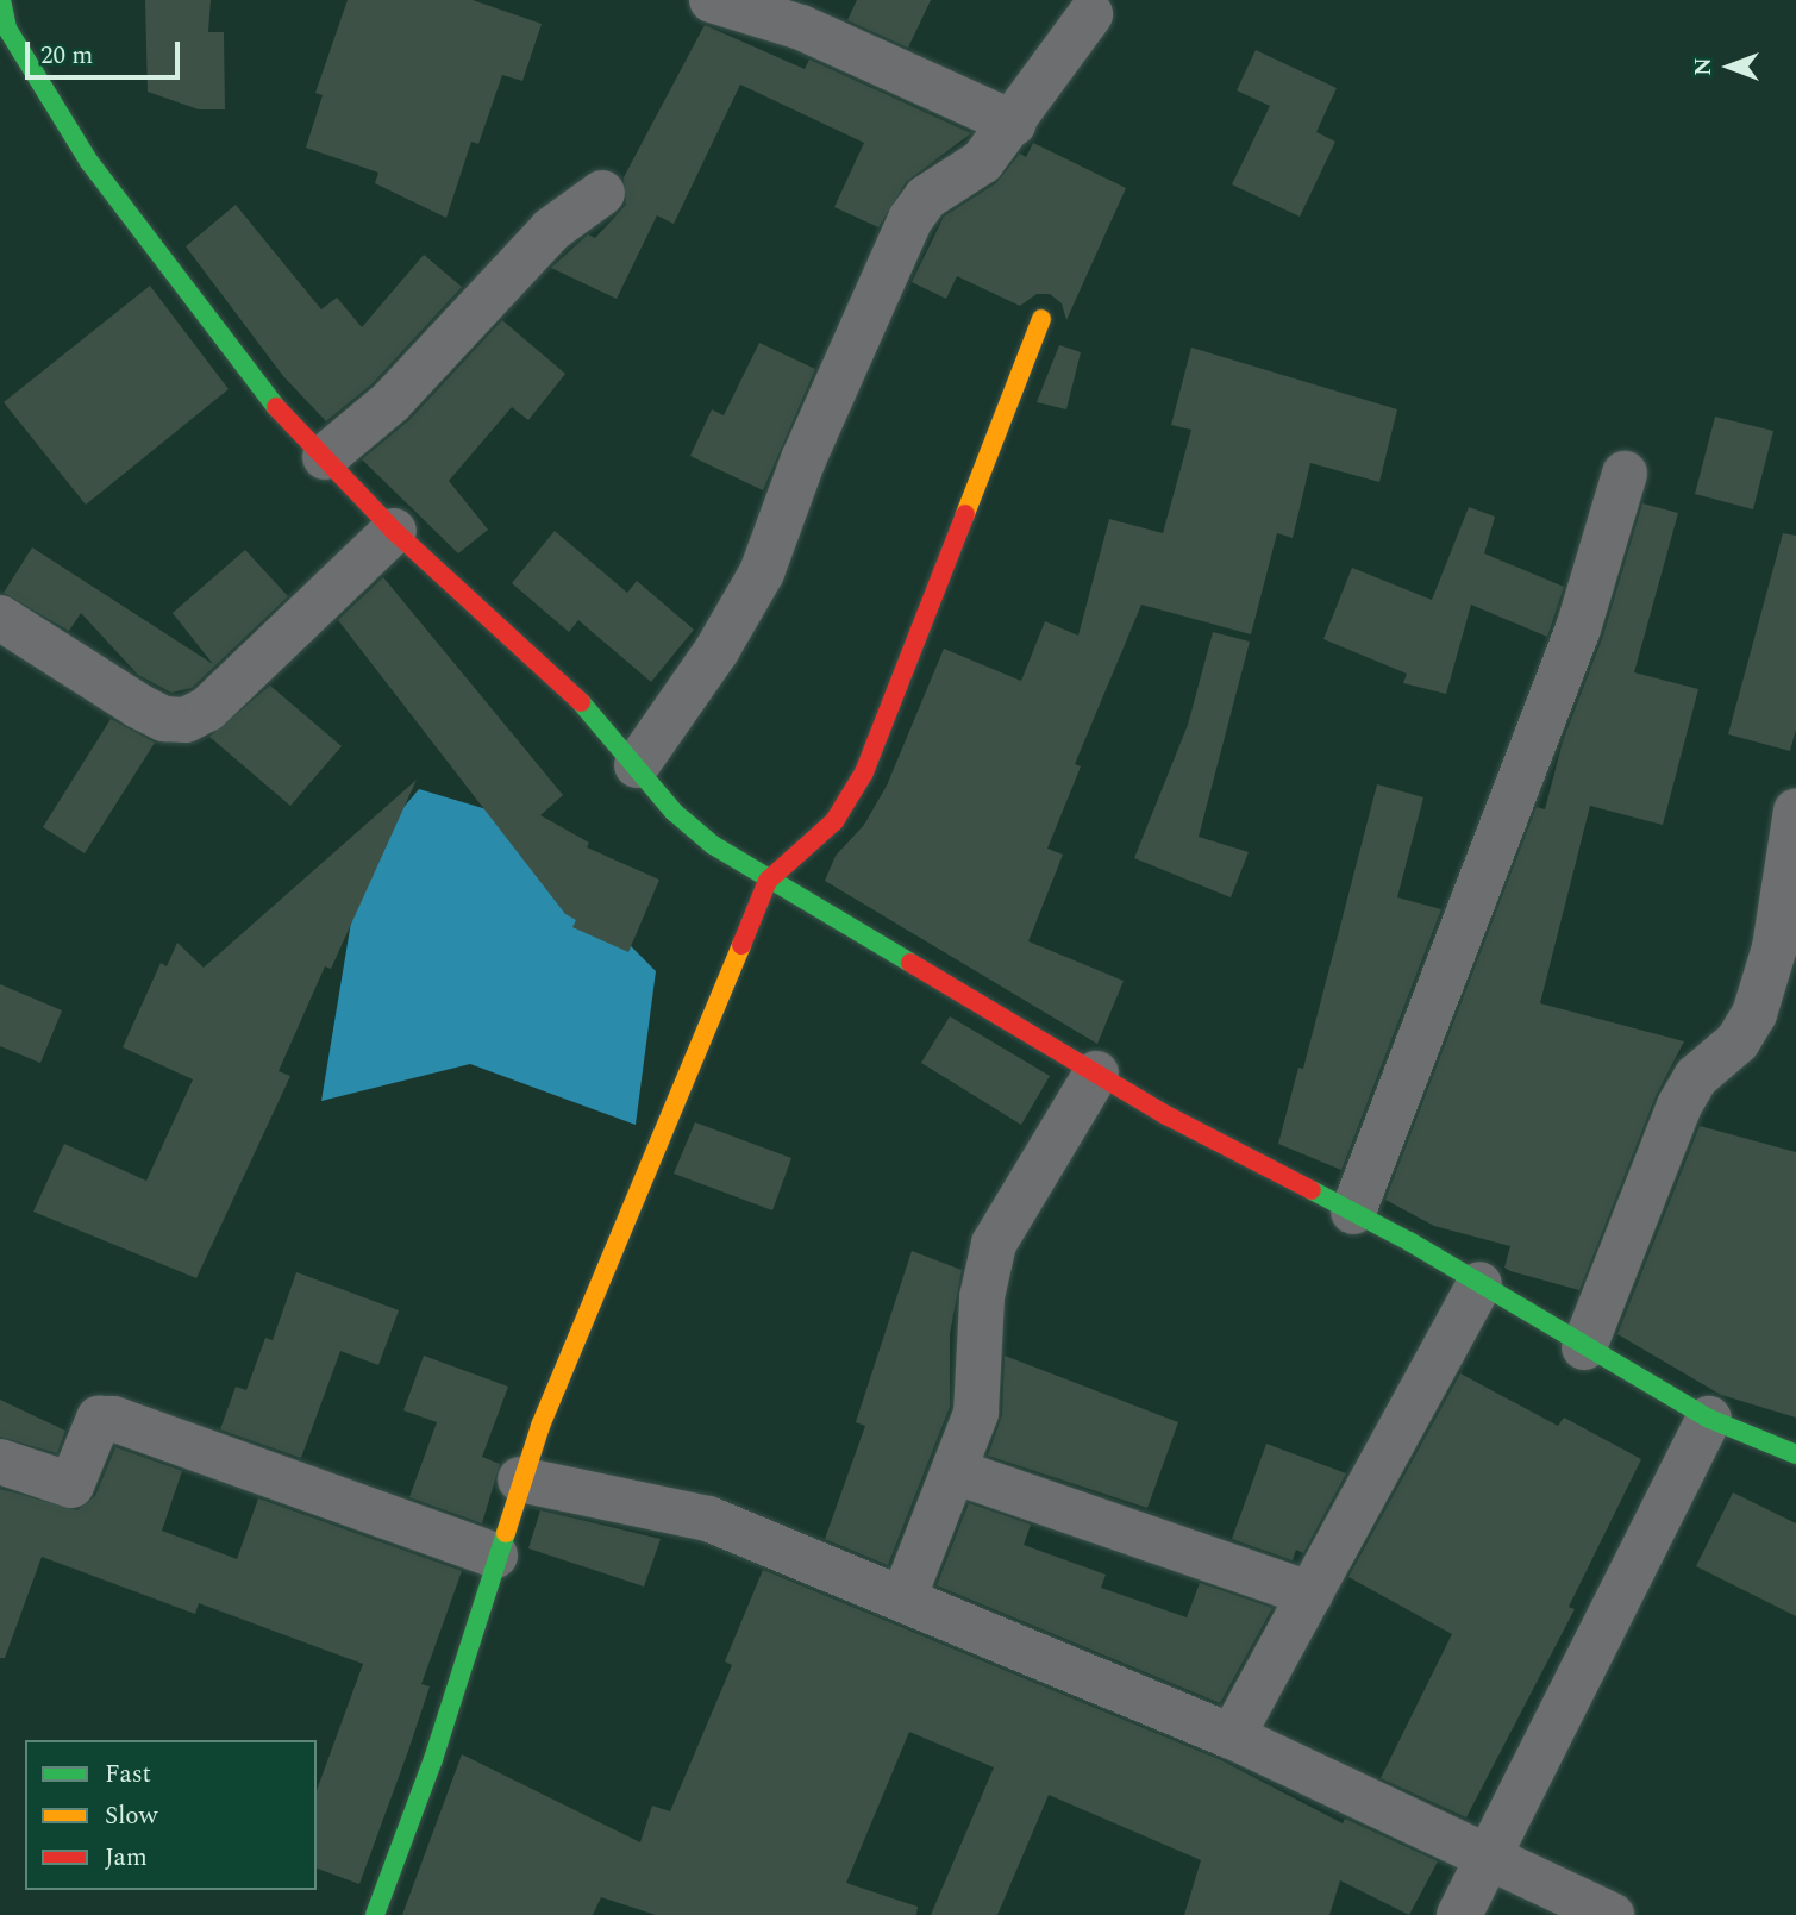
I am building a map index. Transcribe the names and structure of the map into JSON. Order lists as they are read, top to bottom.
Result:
{
  "legend": ["Fast", "Slow", "Jam"],
  "scale_bar": "20 m",
  "north": "left"
}
